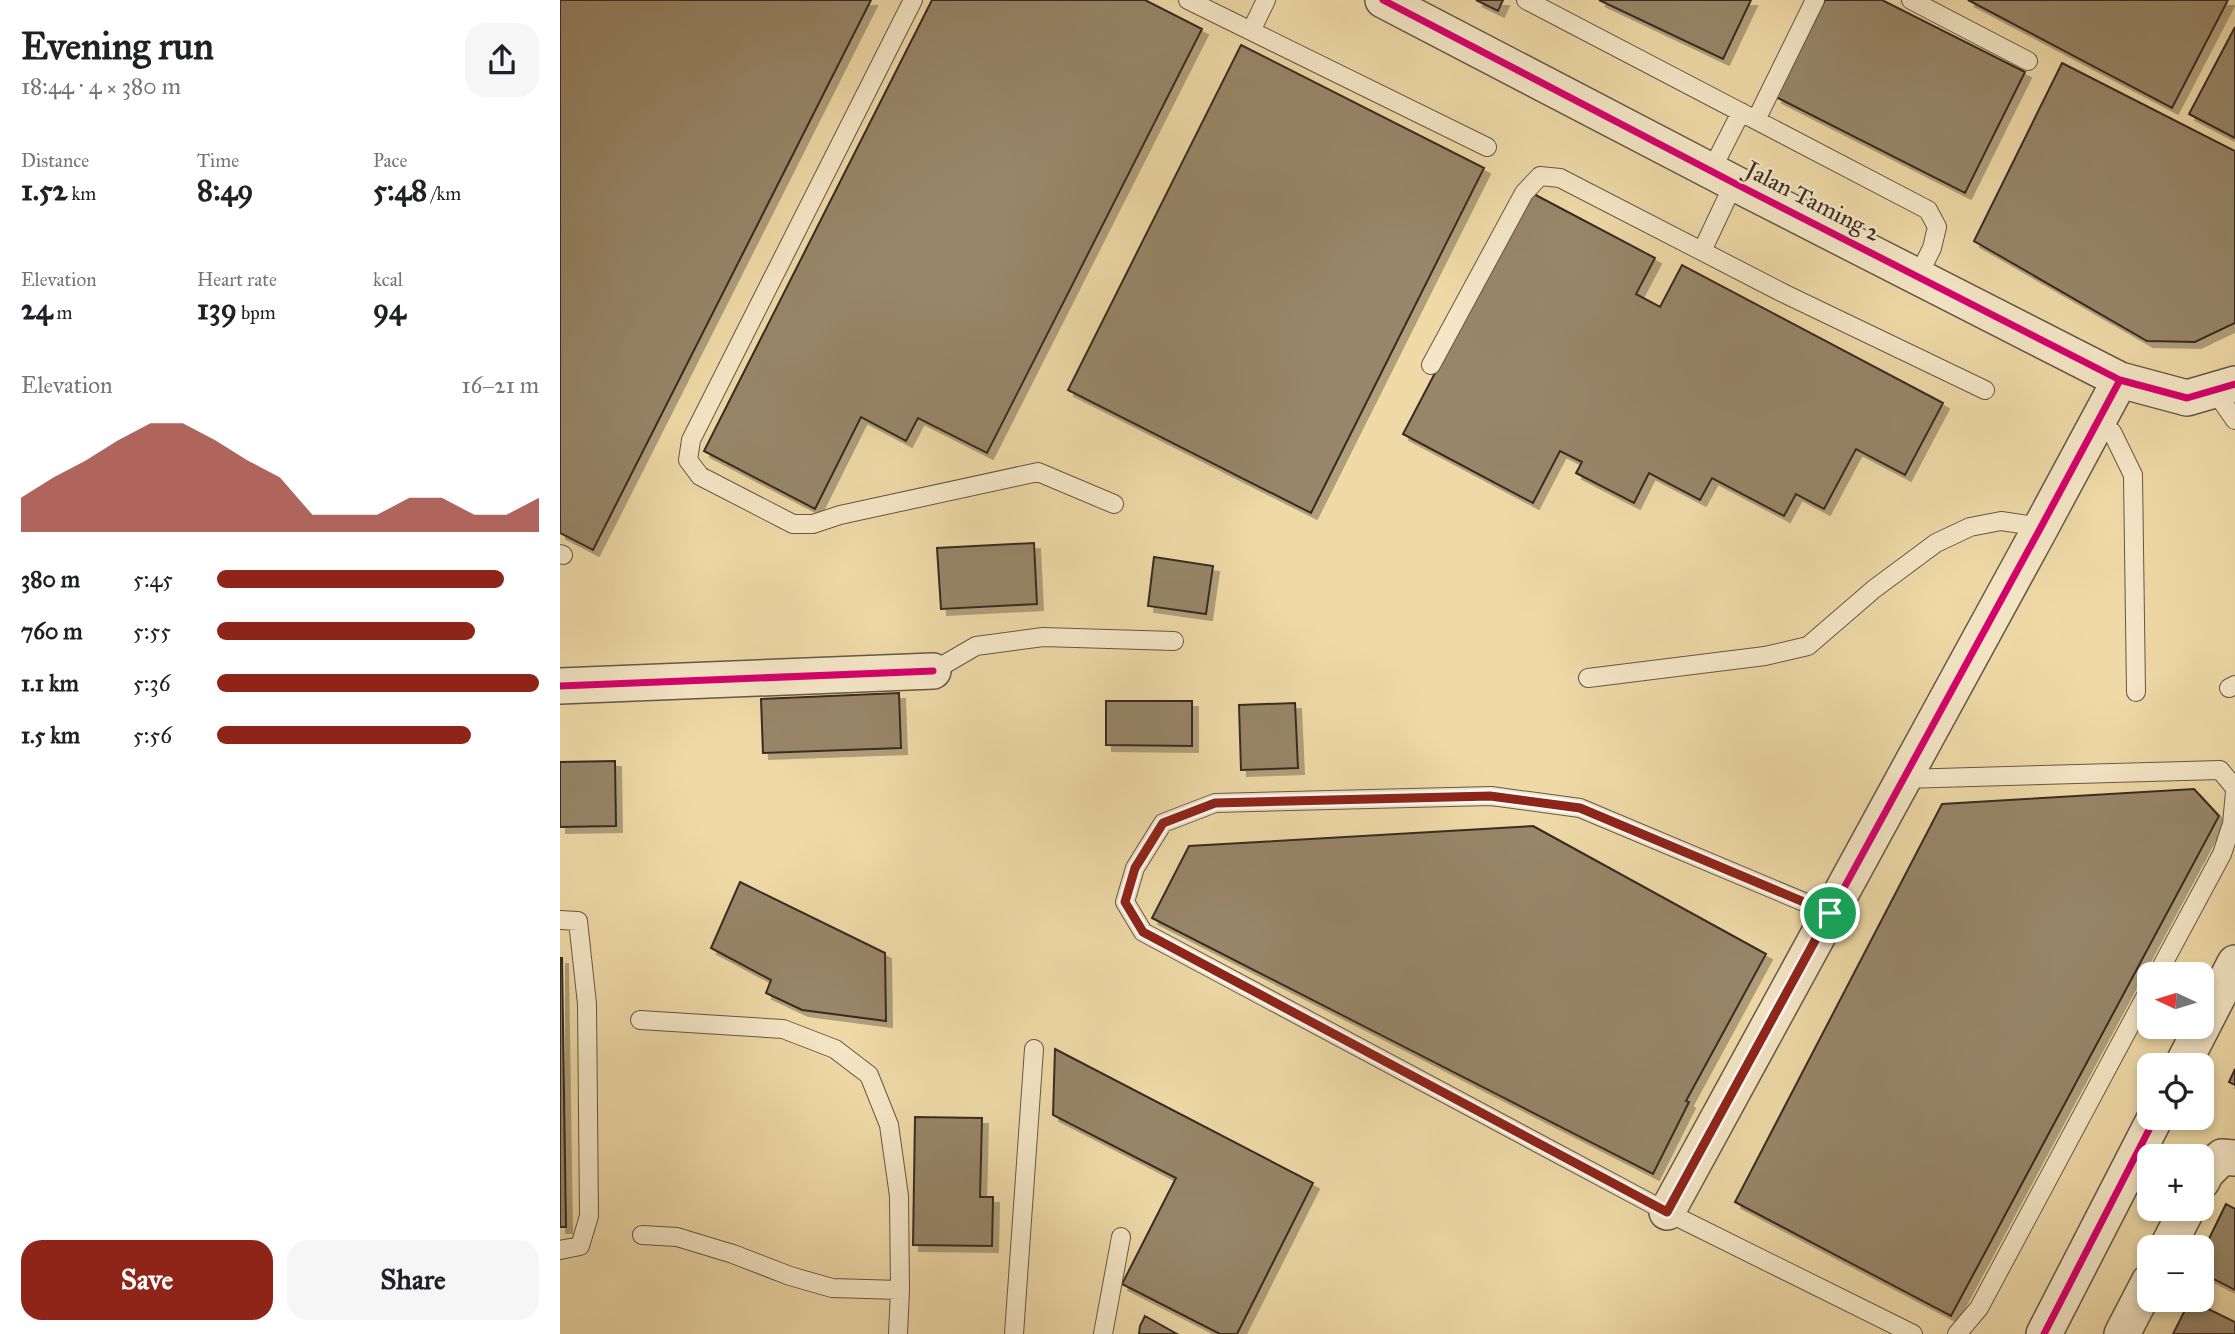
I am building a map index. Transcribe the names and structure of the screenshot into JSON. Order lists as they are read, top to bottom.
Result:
{
  "streets": {
    "street": ["Jalan Taming 2"]
  },
  "north": "left",
  "page": {
    "heading": ["Evening run", "18:44 · 4 × 380 m"],
    "stats": [
      ["Distance", "1.52 km"],
      ["Time", "8:49"],
      ["Pace", "5:48 /km"],
      ["Elevation", "24 m"],
      ["Heart rate", "139 bpm"],
      ["kcal", "94"]
    ],
    "chart": ["Elevation", "16–21 m"],
    "list": [
      {
        "name": "380 m",
        "note": "5:45"
      },
      {
        "name": "760 m",
        "note": "5:55"
      },
      {
        "name": "1.1 km",
        "note": "5:36"
      },
      {
        "name": "1.5 km",
        "note": "5:56"
      }
    ],
    "map_buttons": ["+", "−"],
    "buttons": ["Save", "Share"]
  }
}
